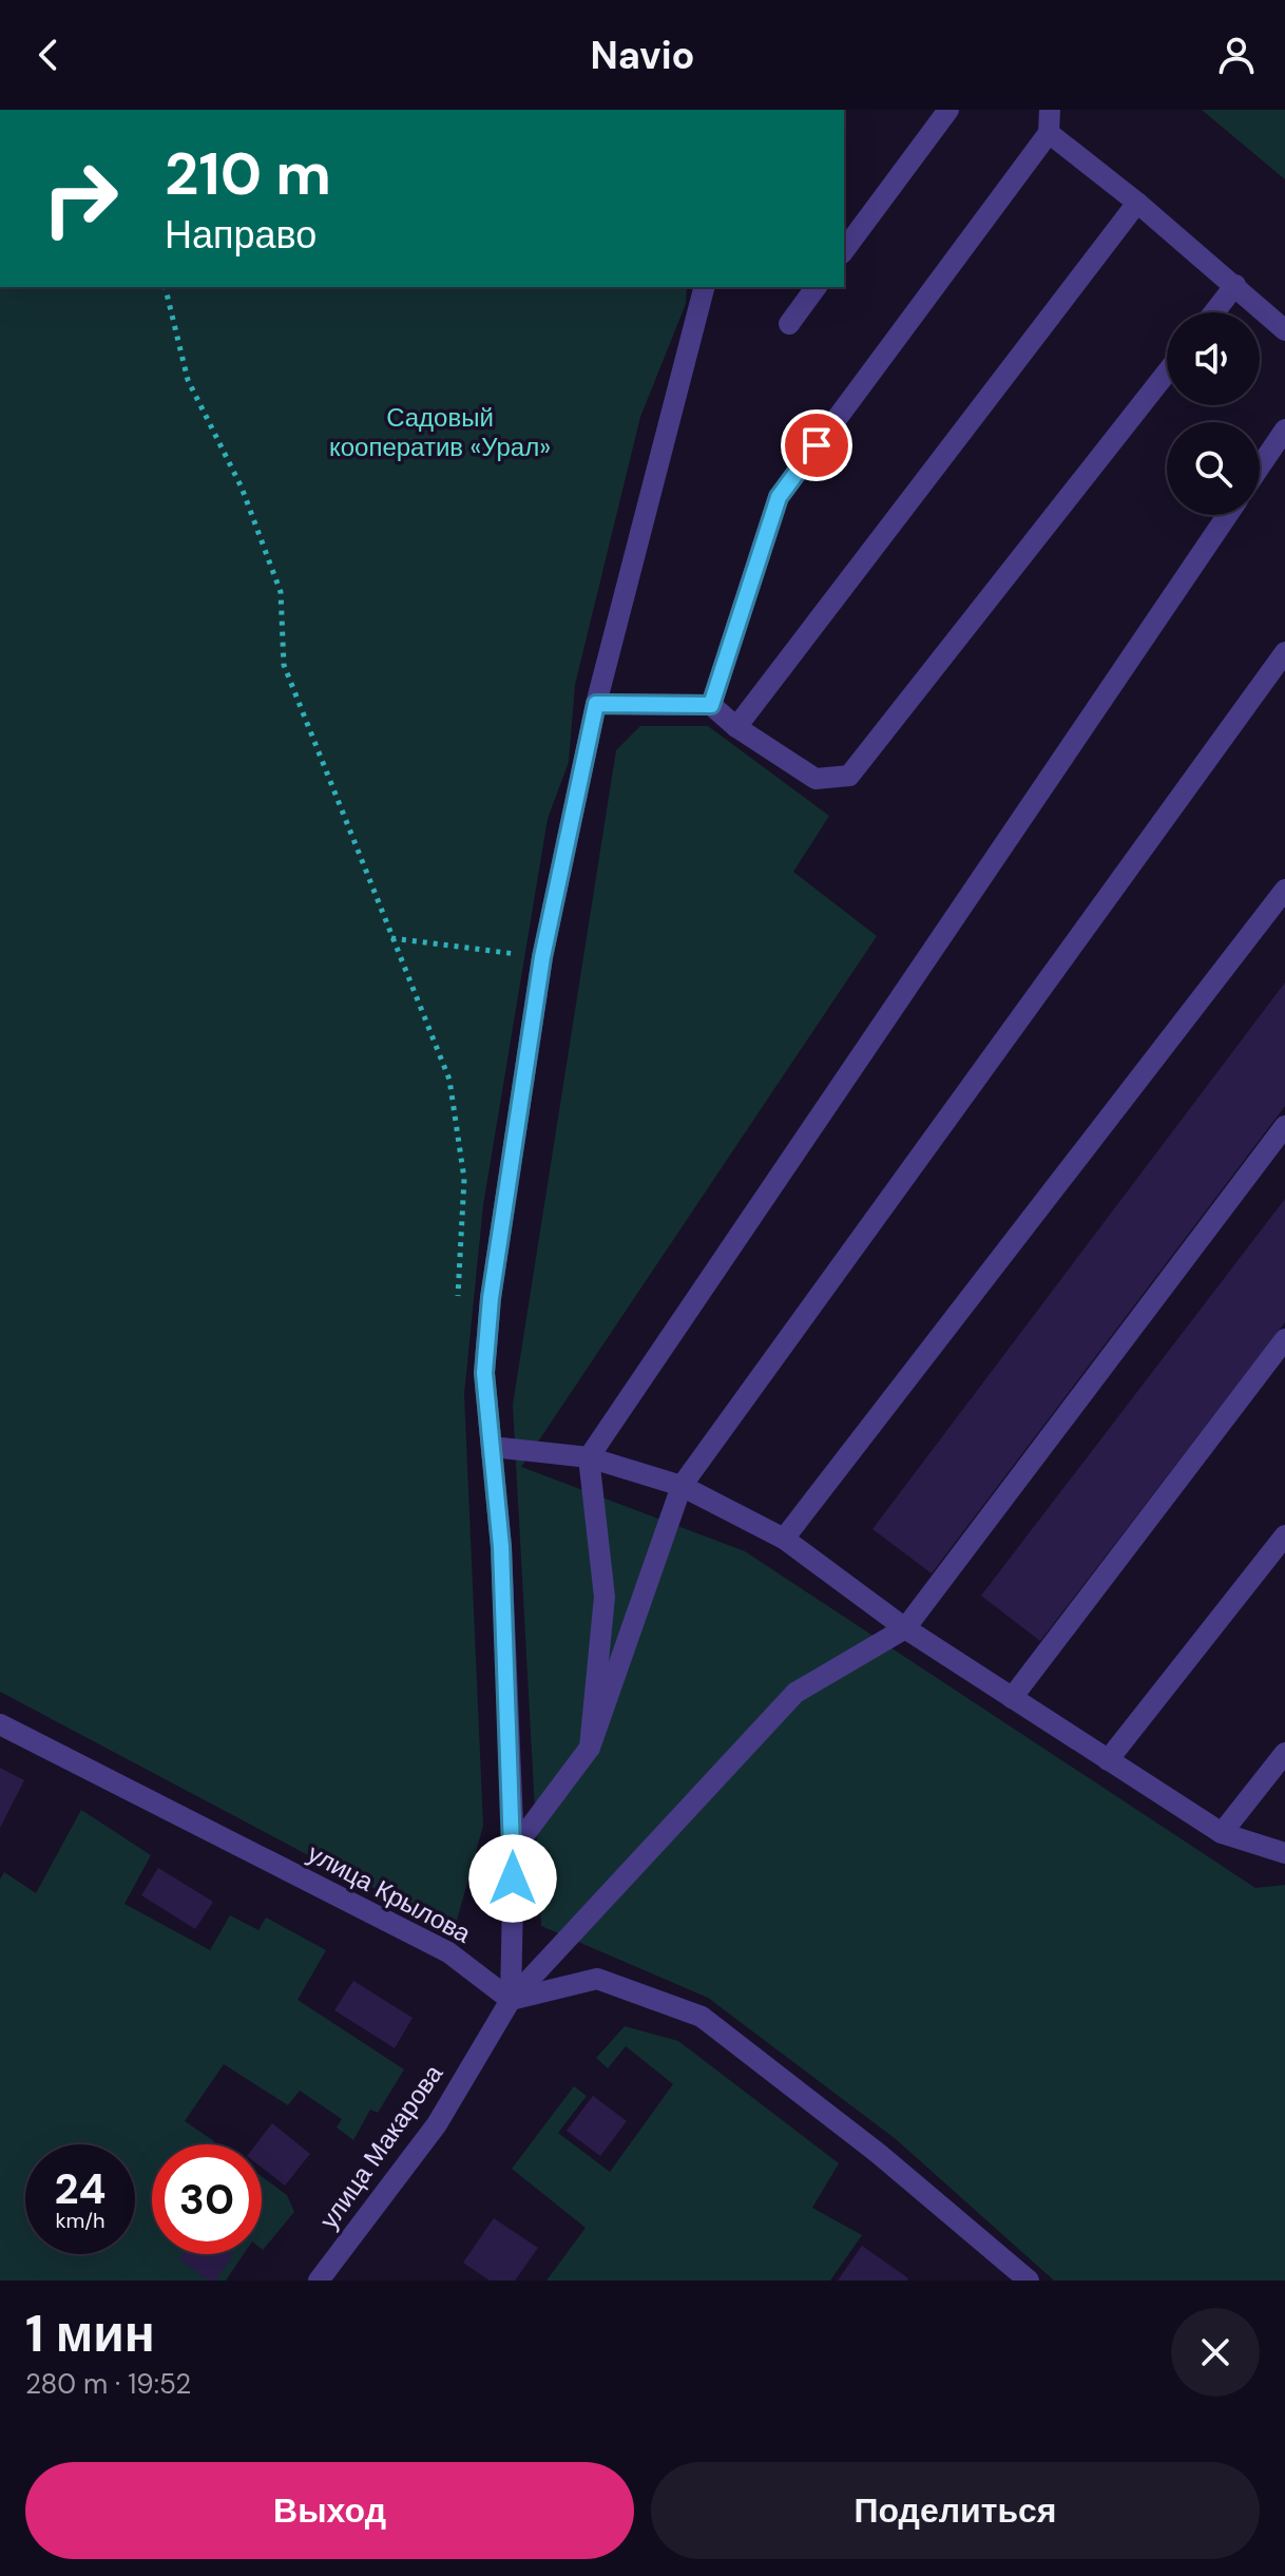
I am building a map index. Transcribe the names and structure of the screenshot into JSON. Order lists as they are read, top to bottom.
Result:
{
  "streets": {
    "street": ["улица Крылова", "улица Макарова"]
  },
  "crossings": [
    ["улица Крылова", "улица Макарова"]
  ],
  "parks": ["Садовый кооператив «Урал»"],
  "page": {
    "header": "Navio",
    "turn": ["210 m", "Направо"],
    "speed": "24 km/h",
    "limit": "30",
    "heading": ["1 мин", "280 m · 19:52"],
    "buttons": ["Выход", "Поделиться"]
  }
}
